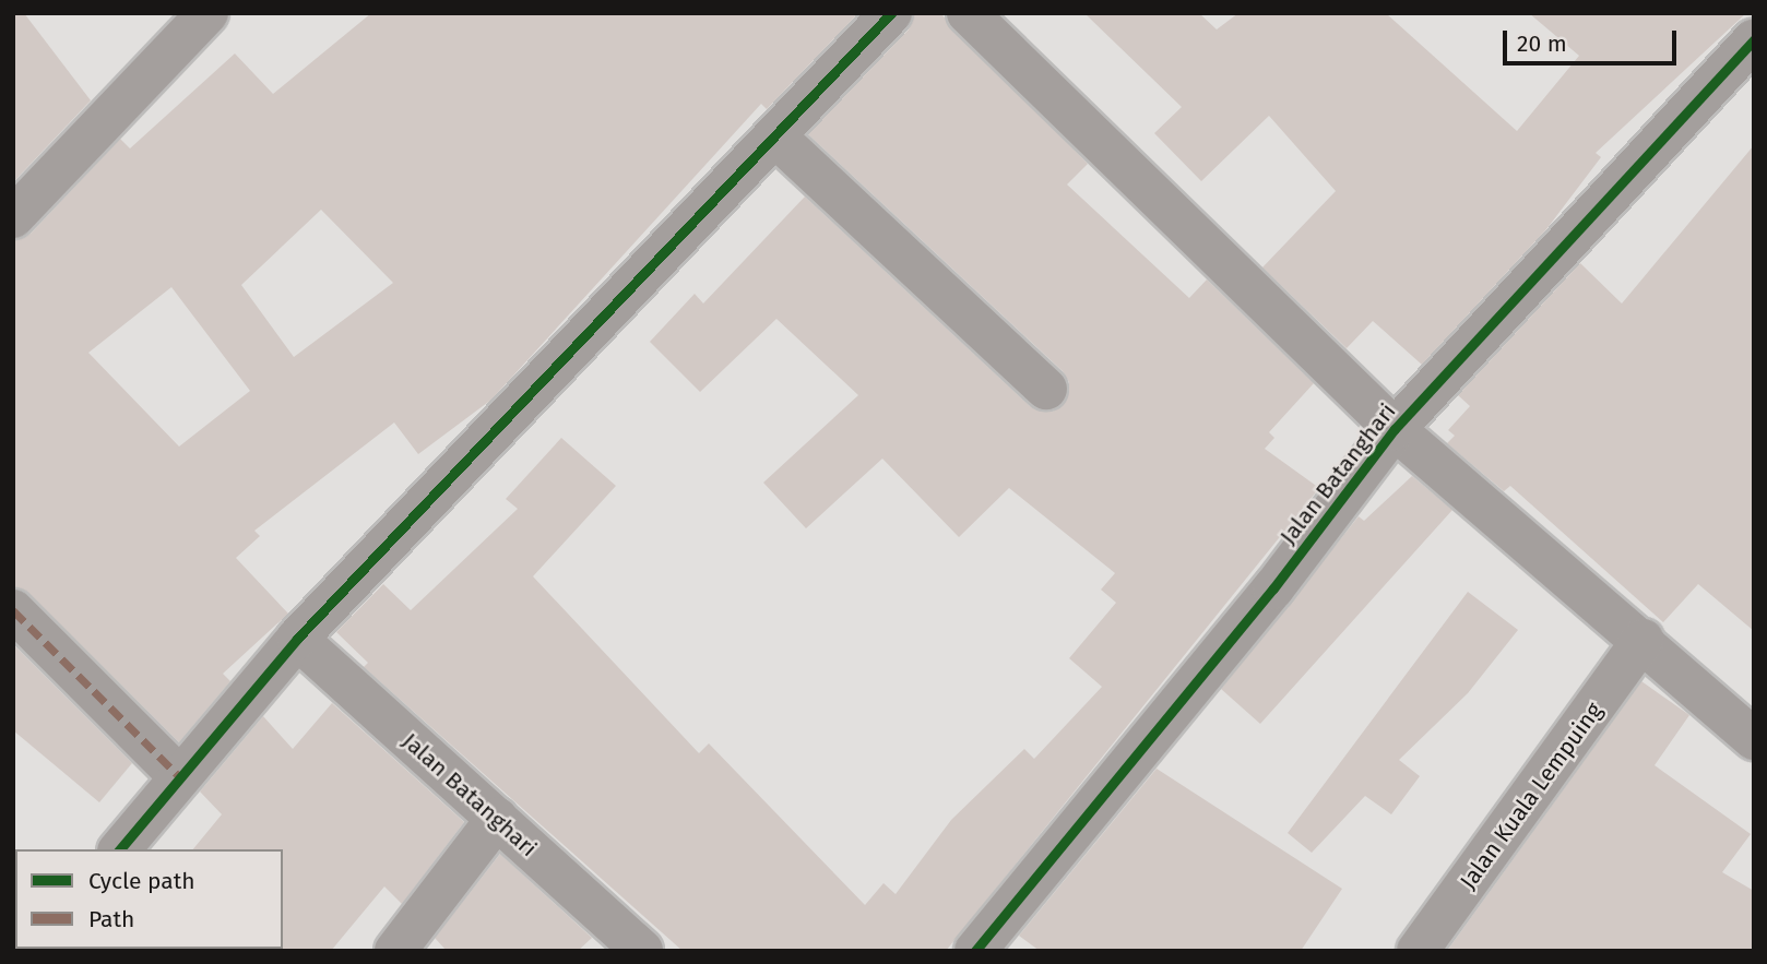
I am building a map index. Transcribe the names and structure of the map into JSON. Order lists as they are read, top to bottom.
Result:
{
  "streets": {
    "street": ["Jalan Batanghari", "Jalan Kuala Lempuing"]
  },
  "legend": ["Cycle path", "Path"],
  "scale_bar": "20 m"
}
